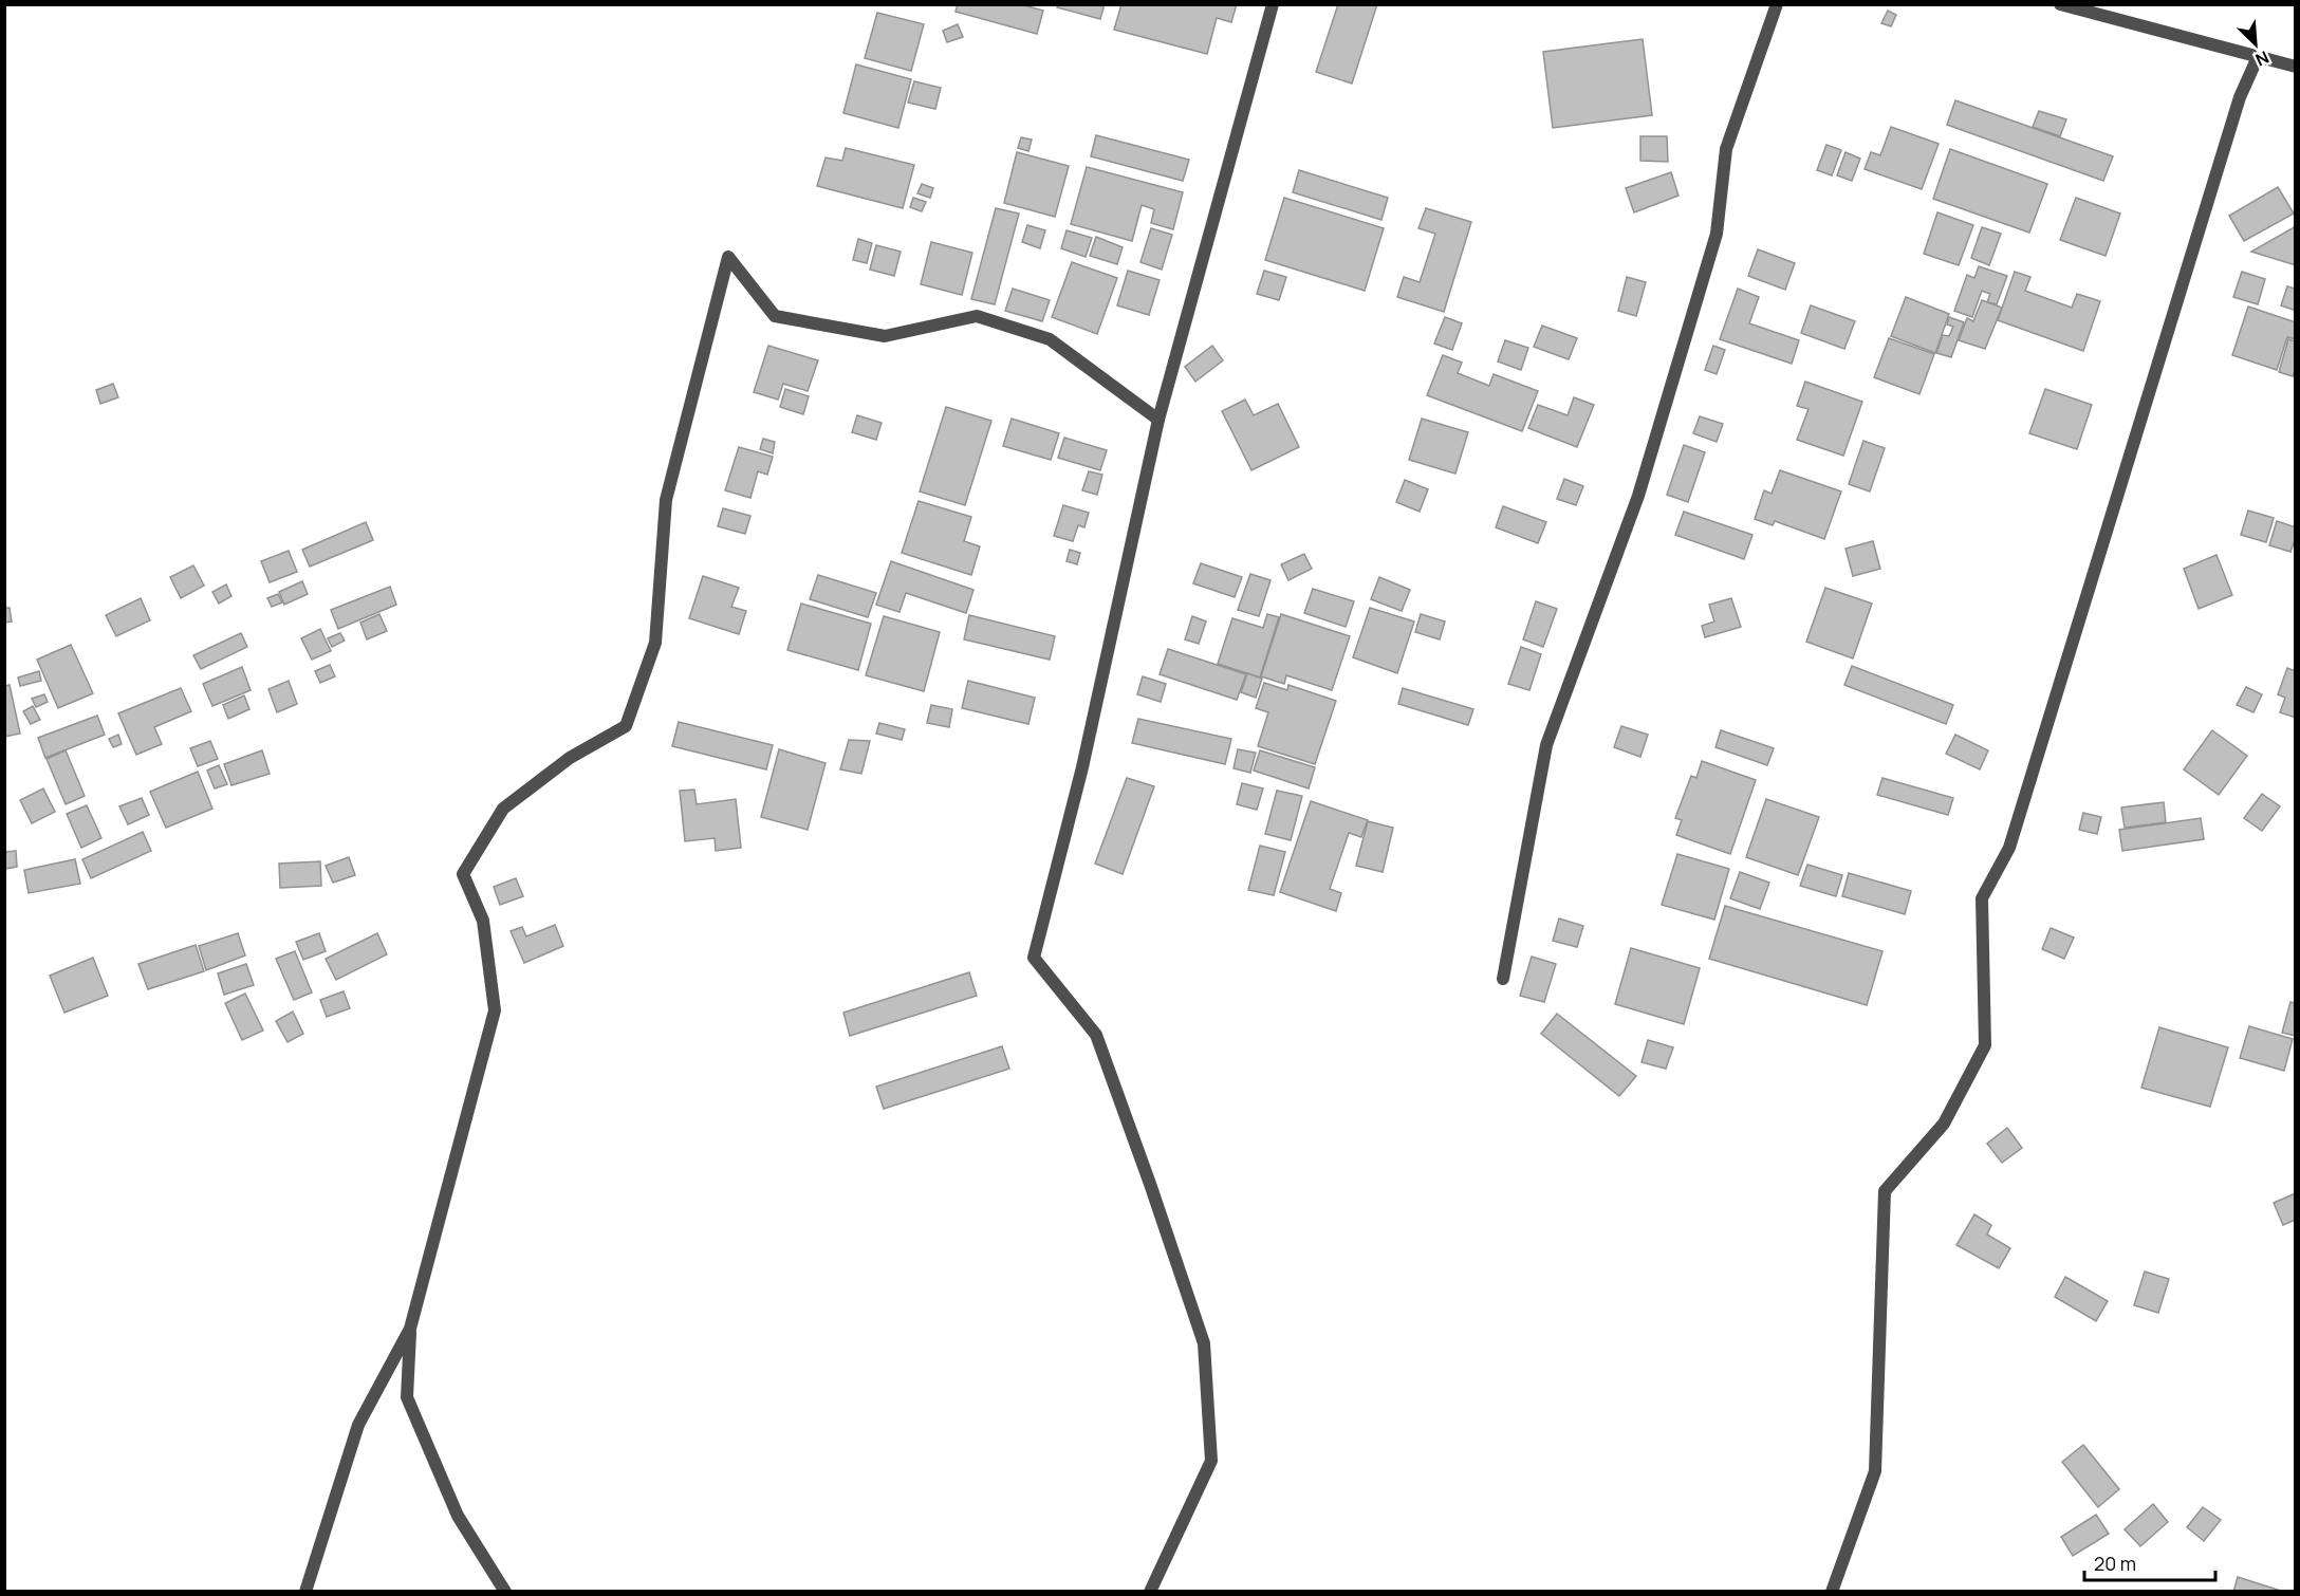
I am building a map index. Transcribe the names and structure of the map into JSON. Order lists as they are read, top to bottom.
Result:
{
  "scale_bar": "20 m",
  "north": "bottom right"
}
